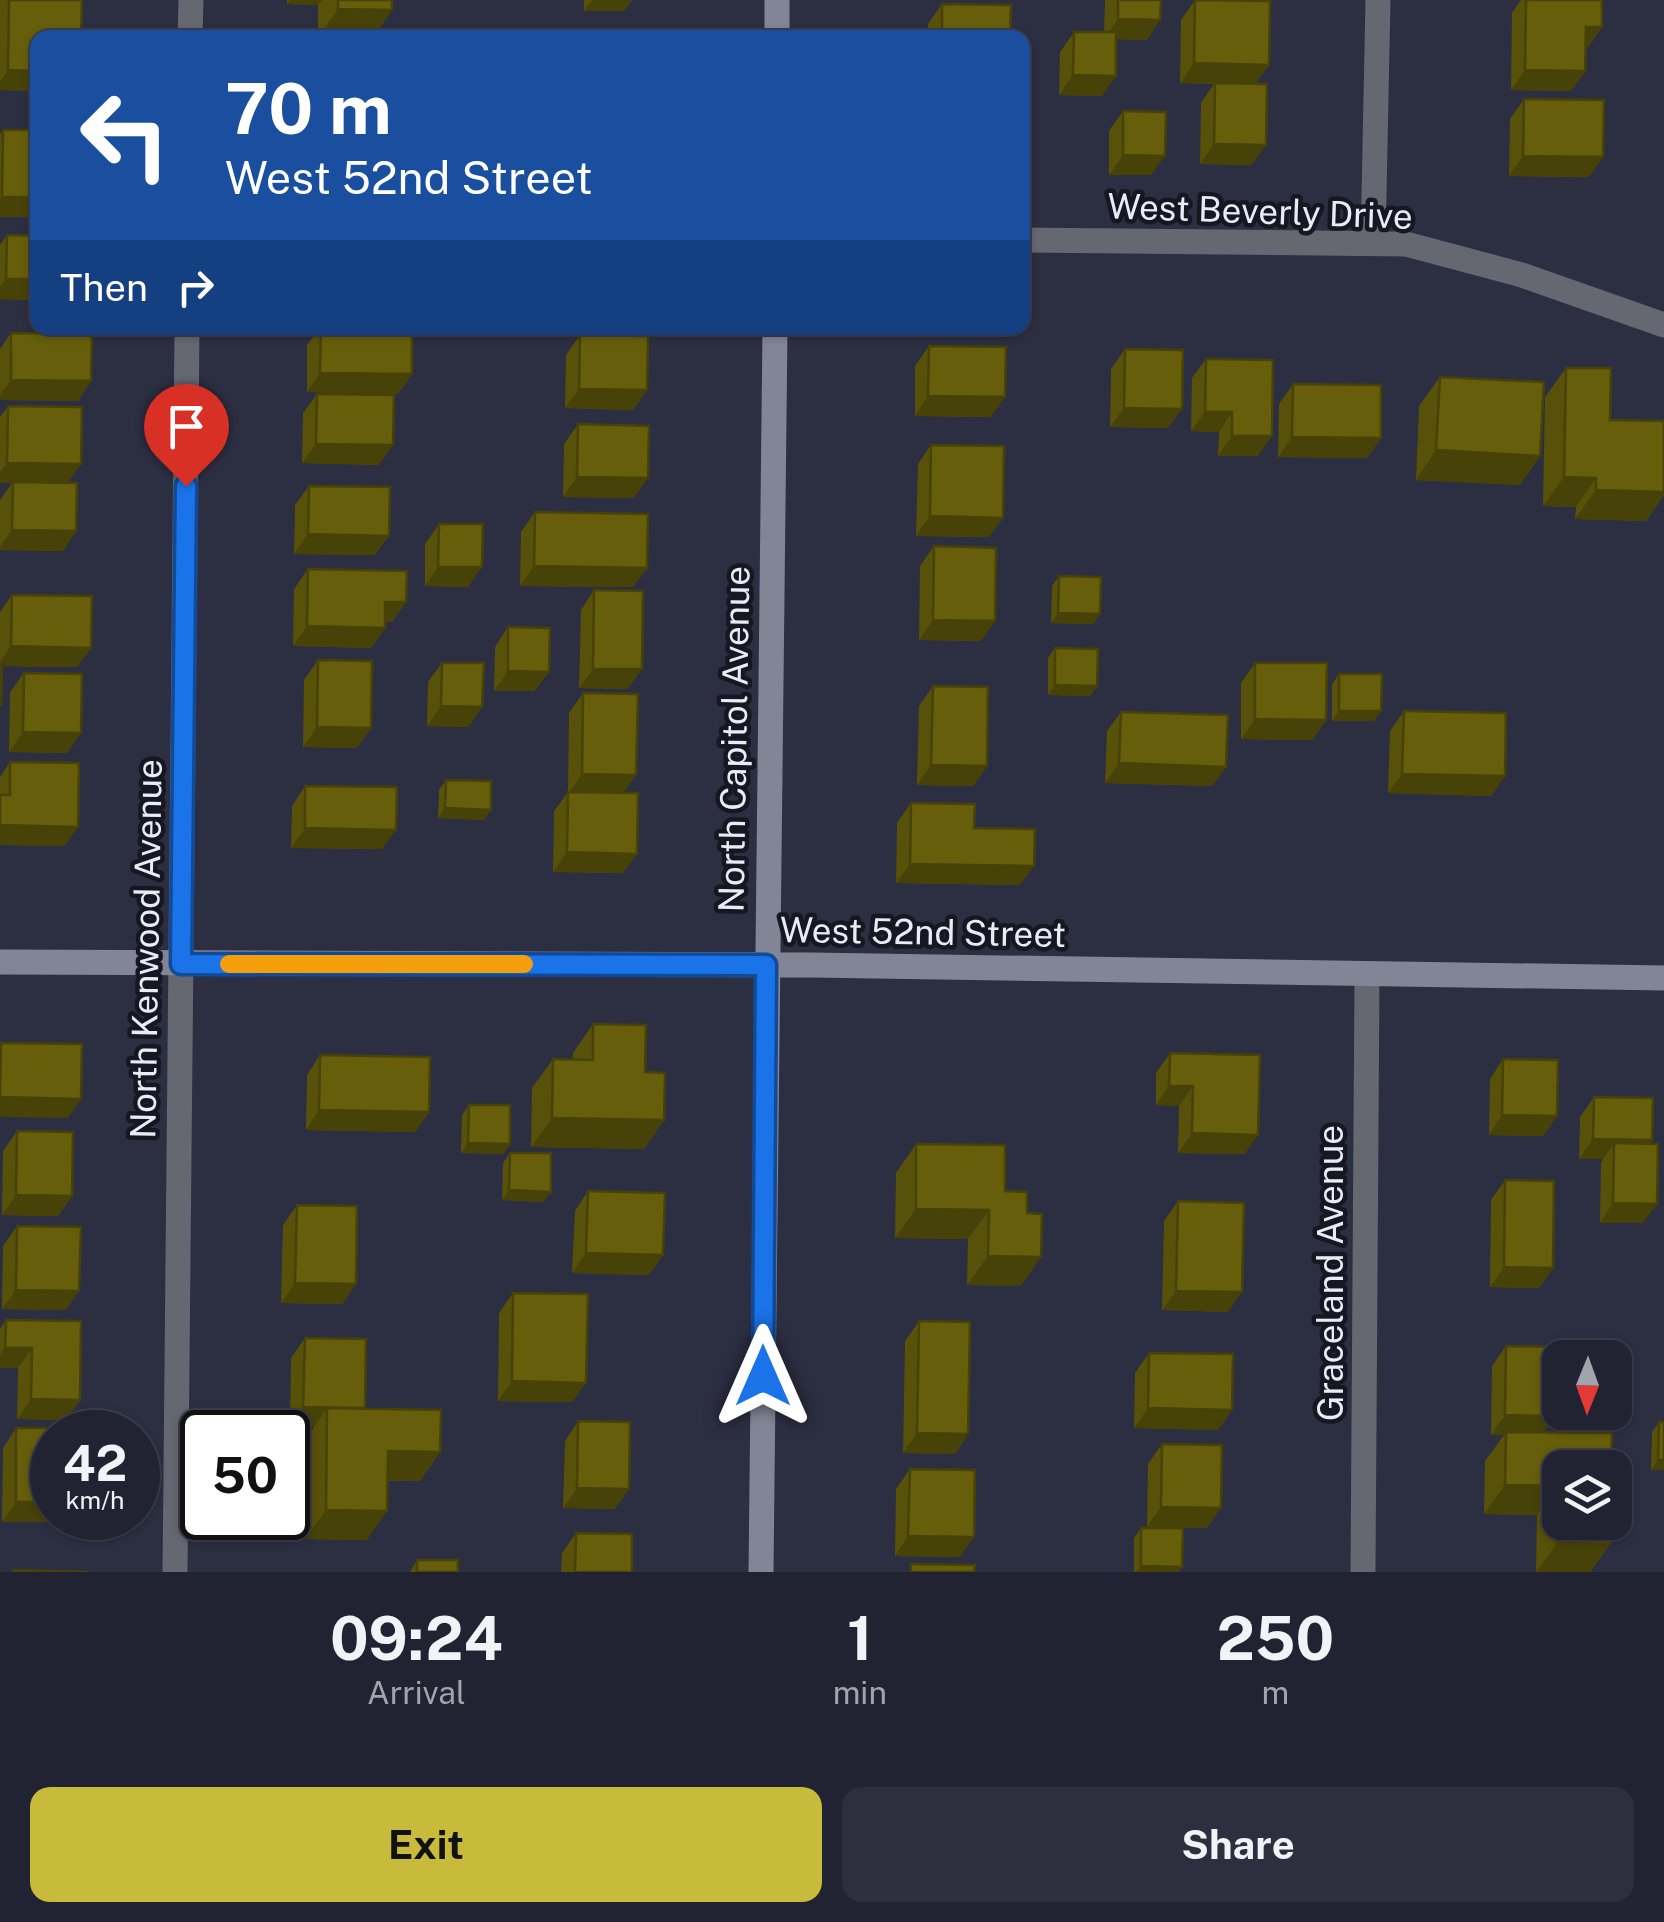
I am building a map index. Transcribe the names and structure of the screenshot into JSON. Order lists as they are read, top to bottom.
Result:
{
  "streets": {
    "street": [
      "West Beverly Drive",
      "North Capitol Avenue",
      "West 52nd Street",
      "North Kenwood Avenue",
      "Graceland Avenue"
    ]
  },
  "crossings": [
    ["North Capitol Avenue", "West 52nd Street"],
    ["West 52nd Street", "North Kenwood Avenue"],
    ["West 52nd Street", "Graceland Avenue"]
  ],
  "north": "bottom",
  "page": {
    "turn": ["70 m", "West 52nd Street"],
    "then": "Then",
    "speed": "42 km/h",
    "limit": "50",
    "eta": [
      "09:24",
      "Arrival",
      "1",
      "min",
      "250",
      "m"
    ],
    "buttons": ["Exit", "Share"]
  }
}
